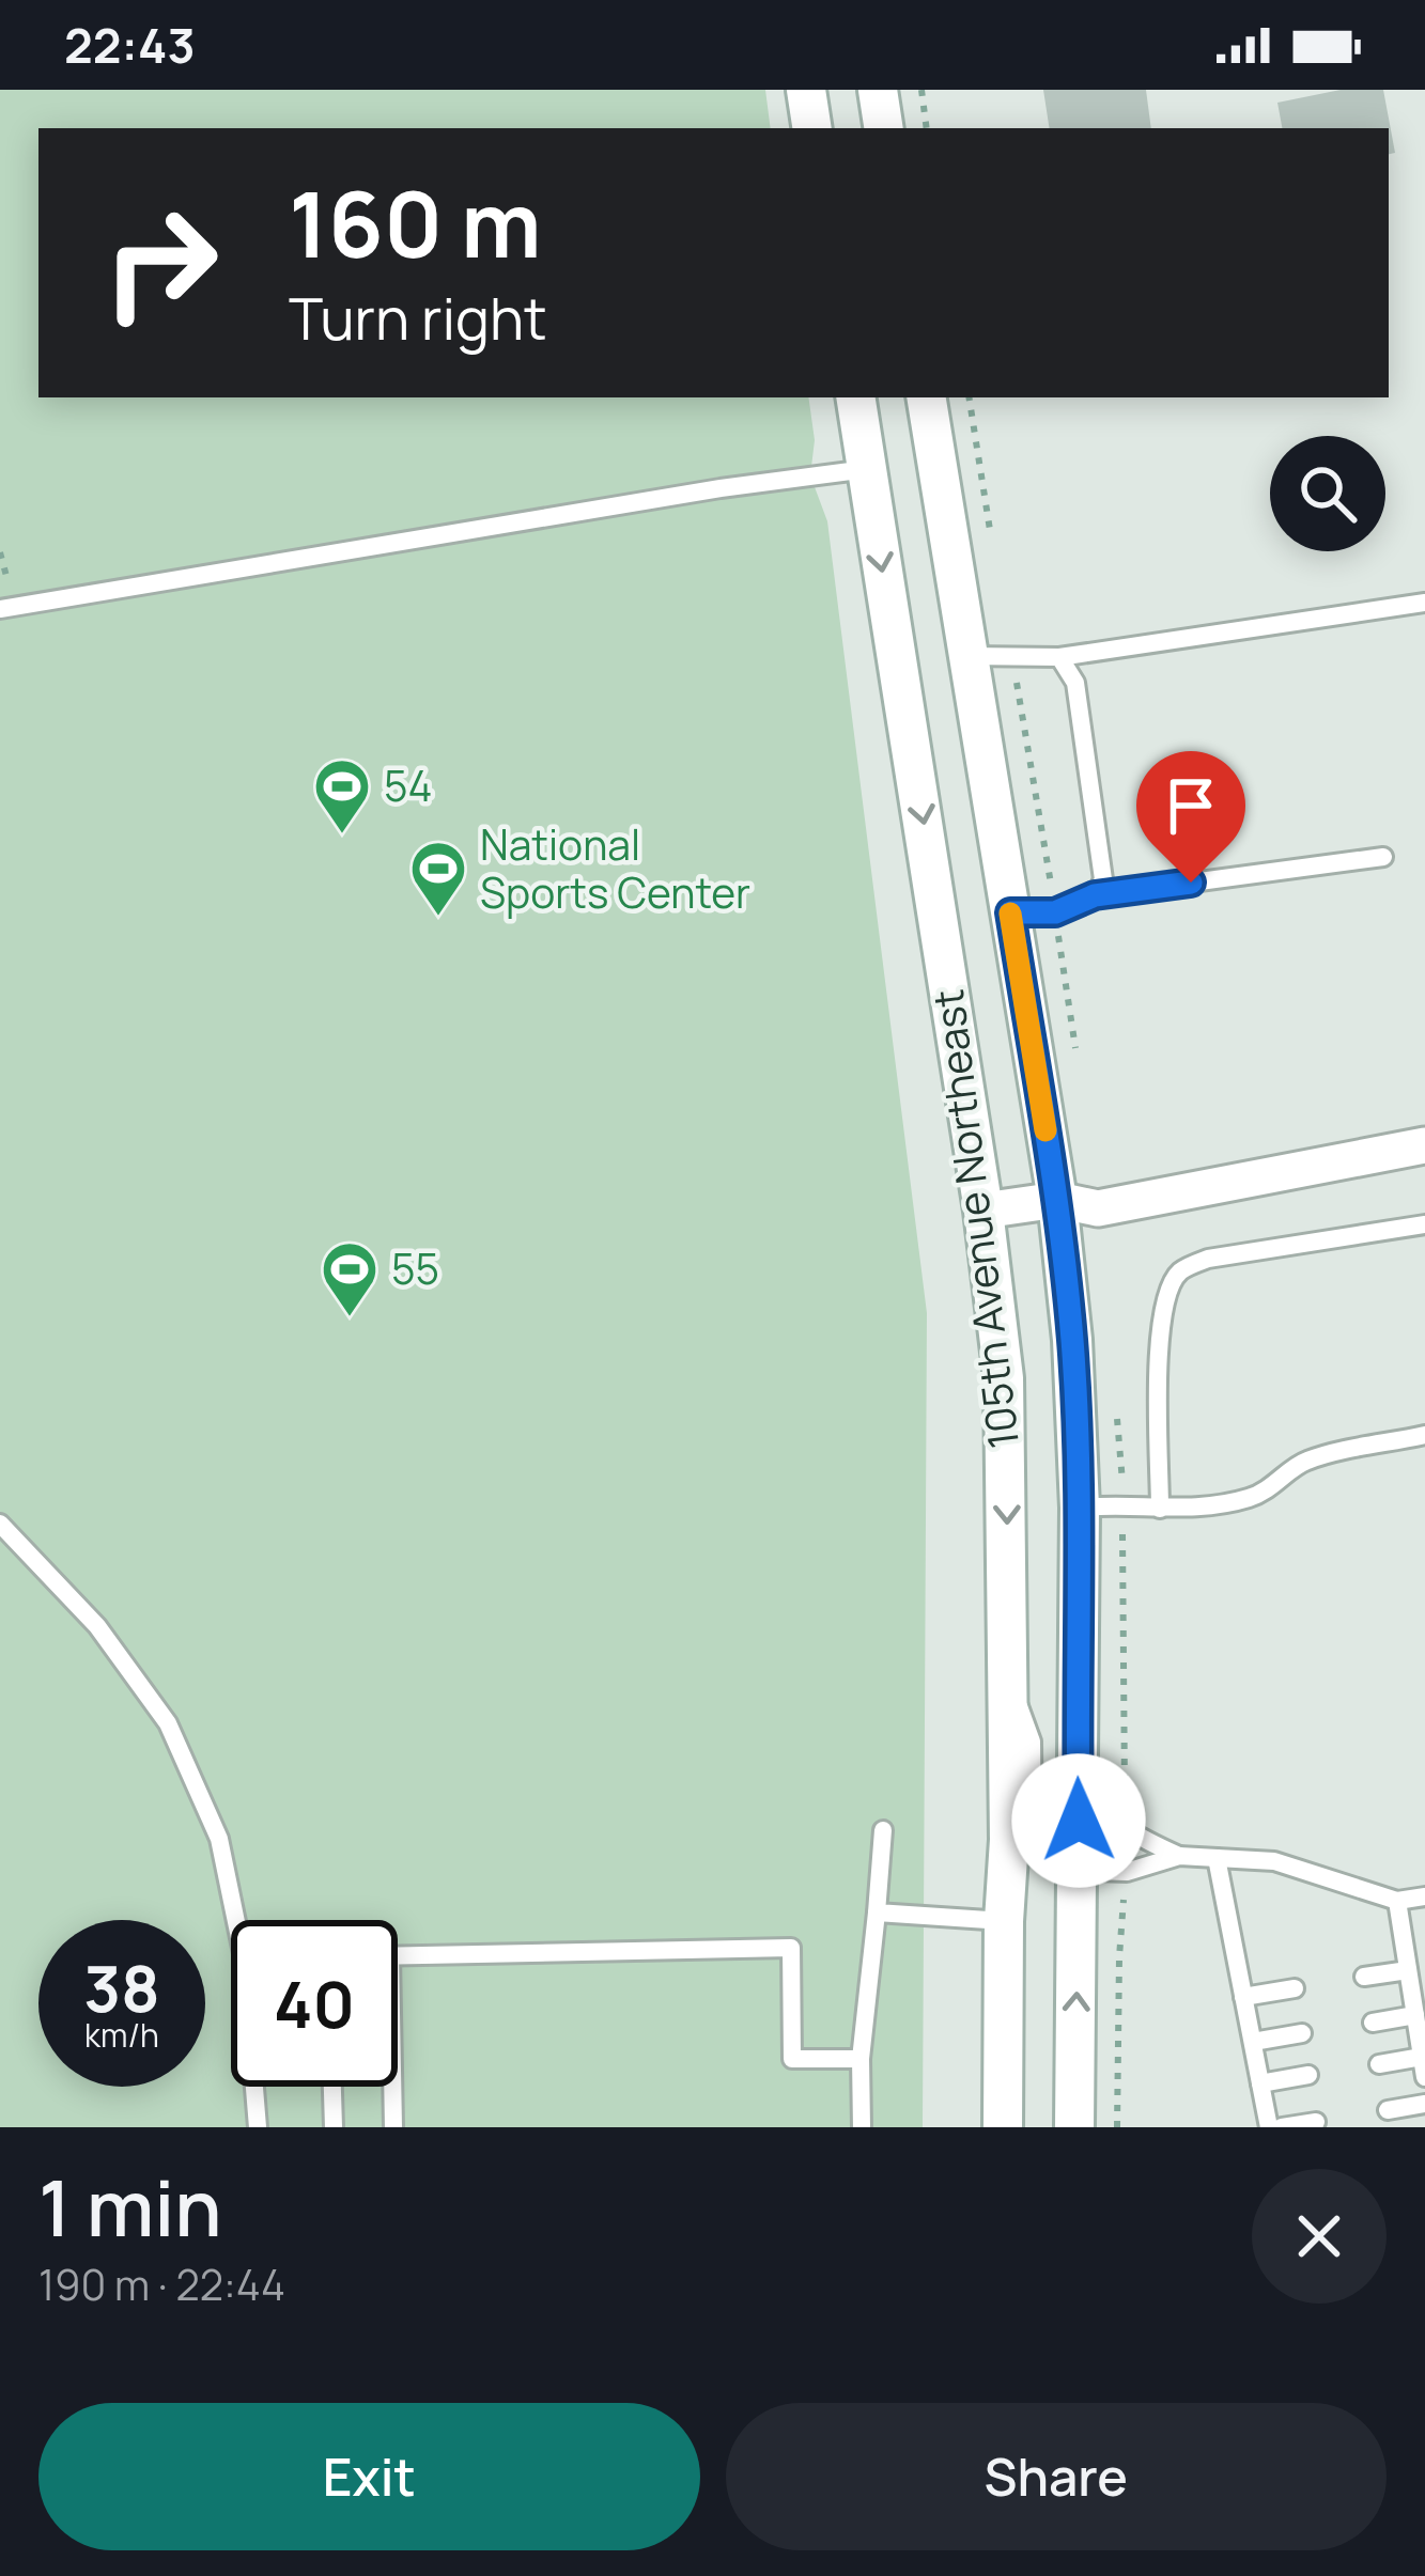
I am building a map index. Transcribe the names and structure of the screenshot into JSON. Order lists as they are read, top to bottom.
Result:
{
  "streets": {
    "street": ["105th Avenue Northeast"]
  },
  "places": {
    "sports": ["54", "National Sports Center", "55"]
  },
  "page": {
    "status": "22:43",
    "turn": ["160 m", "Turn right"],
    "speed": "38 km/h",
    "limit": "40",
    "heading": ["1 min", "190 m · 22:44"],
    "buttons": ["Exit", "Share"]
  }
}
